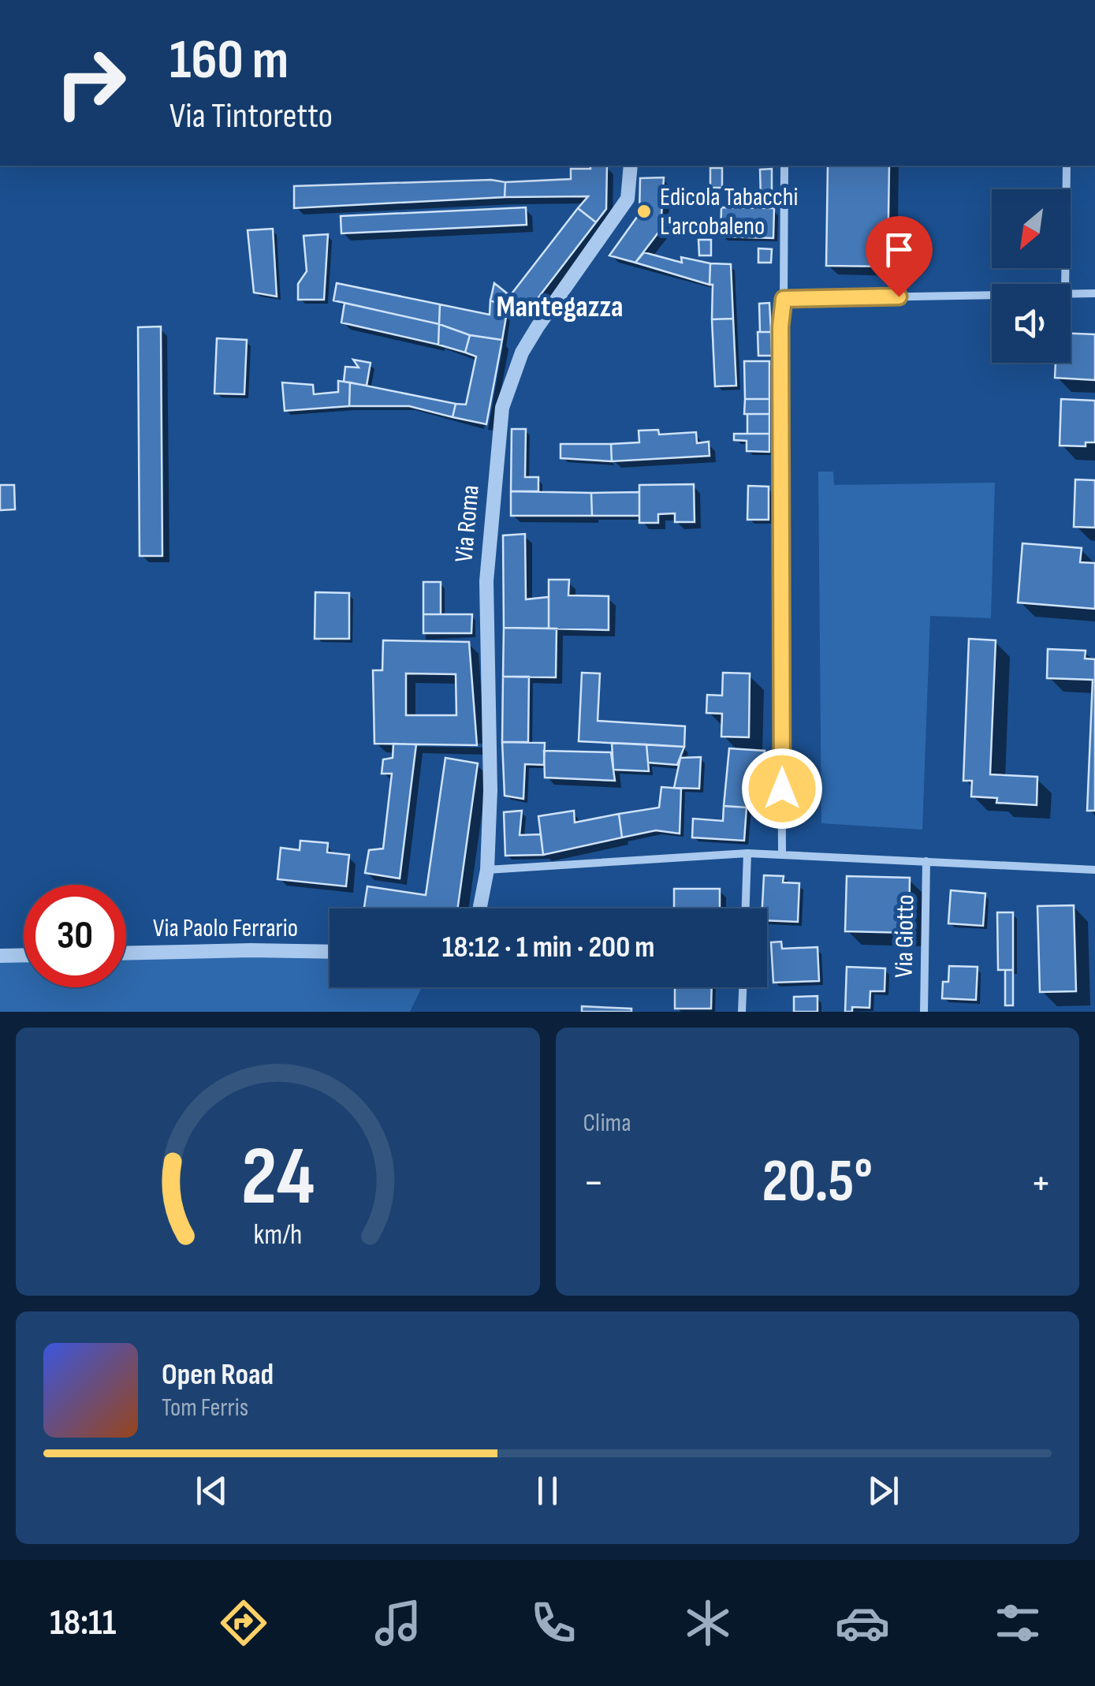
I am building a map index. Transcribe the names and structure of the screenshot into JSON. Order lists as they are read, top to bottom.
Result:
{
  "streets": {
    "street": ["Via Roma", "Via Paolo Ferrario", "Via Giotto"]
  },
  "districts": ["Mantegazza"],
  "places": ["Edicola Tabacchi L'arcobaleno"],
  "north": "bottom left",
  "page": {
    "turn": ["160 m", "Via Tintoretto"],
    "limit": "30",
    "trip": "18:12 · 1 min · 200 m",
    "tile": "Clima",
    "heat": ["−", "20.5°", "+"],
    "song": ["Open Road", "Tom Ferris"],
    "tabs": "18:11",
    "gauge": ["24", "km/h"]
  }
}
